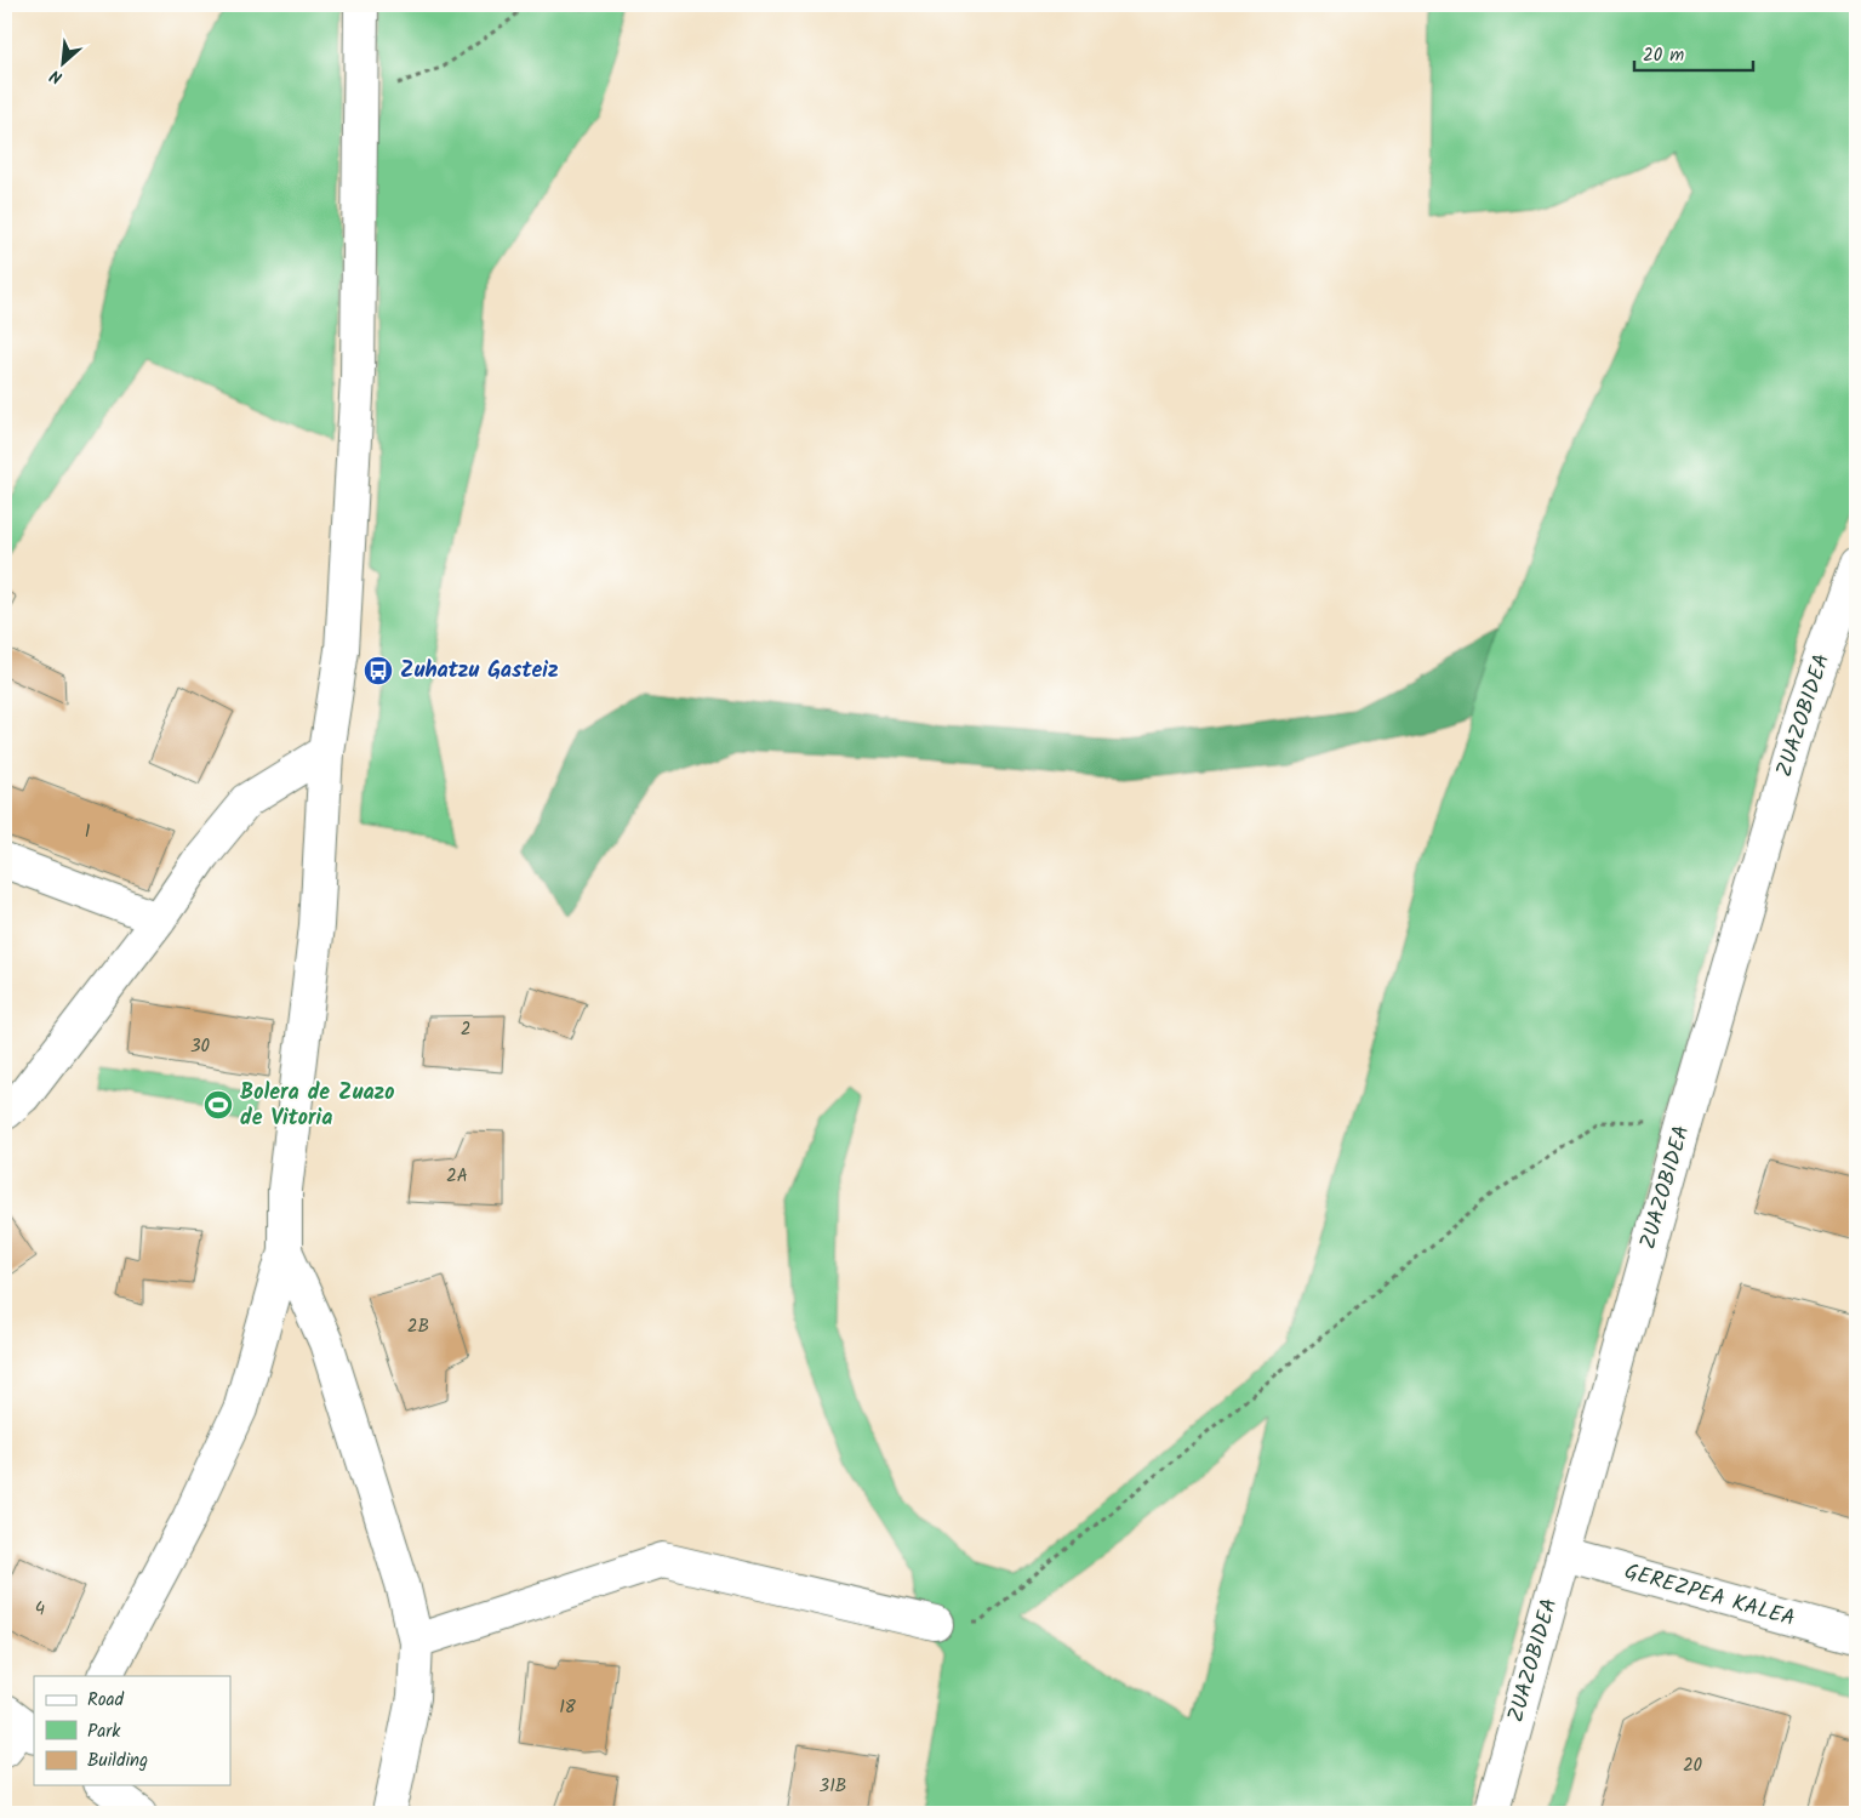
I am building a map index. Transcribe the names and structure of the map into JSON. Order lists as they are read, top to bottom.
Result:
{
  "streets": {
    "street": ["ZUAZOBIDEA", "GEREZPEA KALEA"]
  },
  "crossings": [
    ["ZUAZOBIDEA", "GEREZPEA KALEA"]
  ],
  "places": {
    "bus stop": ["Zuhatzu Gasteiz"],
    "sports": ["Bolera de Zuazo de Vitoria"]
  },
  "house_numbers": [
    "1",
    "2",
    "30",
    "2A",
    "2B",
    "4",
    "18",
    "20",
    "31B"
  ],
  "legend": ["Road", "Park", "Building"],
  "scale_bar": "20 m",
  "north": "bottom left"
}
